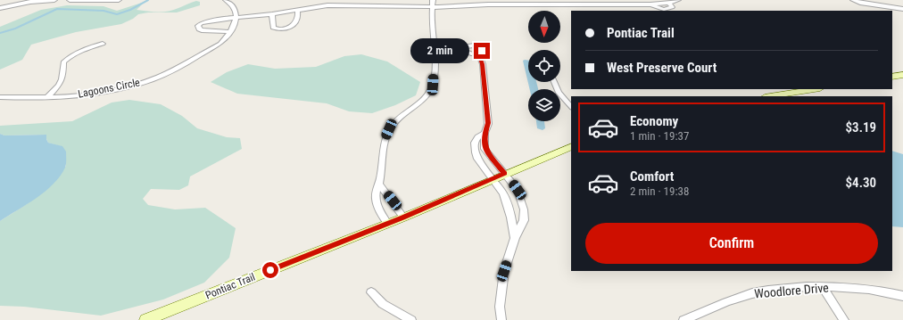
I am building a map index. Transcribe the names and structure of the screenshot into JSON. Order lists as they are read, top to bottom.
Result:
{
  "streets": {
    "main road": ["Pontiac Trail"],
    "street": ["Lagoons Circle", "Woodlore Drive"]
  },
  "north": "bottom",
  "page": {
    "banner": ["Pontiac Trail", "West Preserve Court"],
    "bubble": "2 min",
    "list": [
      {
        "name": "Economy",
        "note": "1 min · 19:37",
        "value": "$3.19"
      },
      {
        "name": "Comfort",
        "note": "2 min · 19:38",
        "value": "$4.30"
      }
    ],
    "buttons": "Confirm"
  }
}
